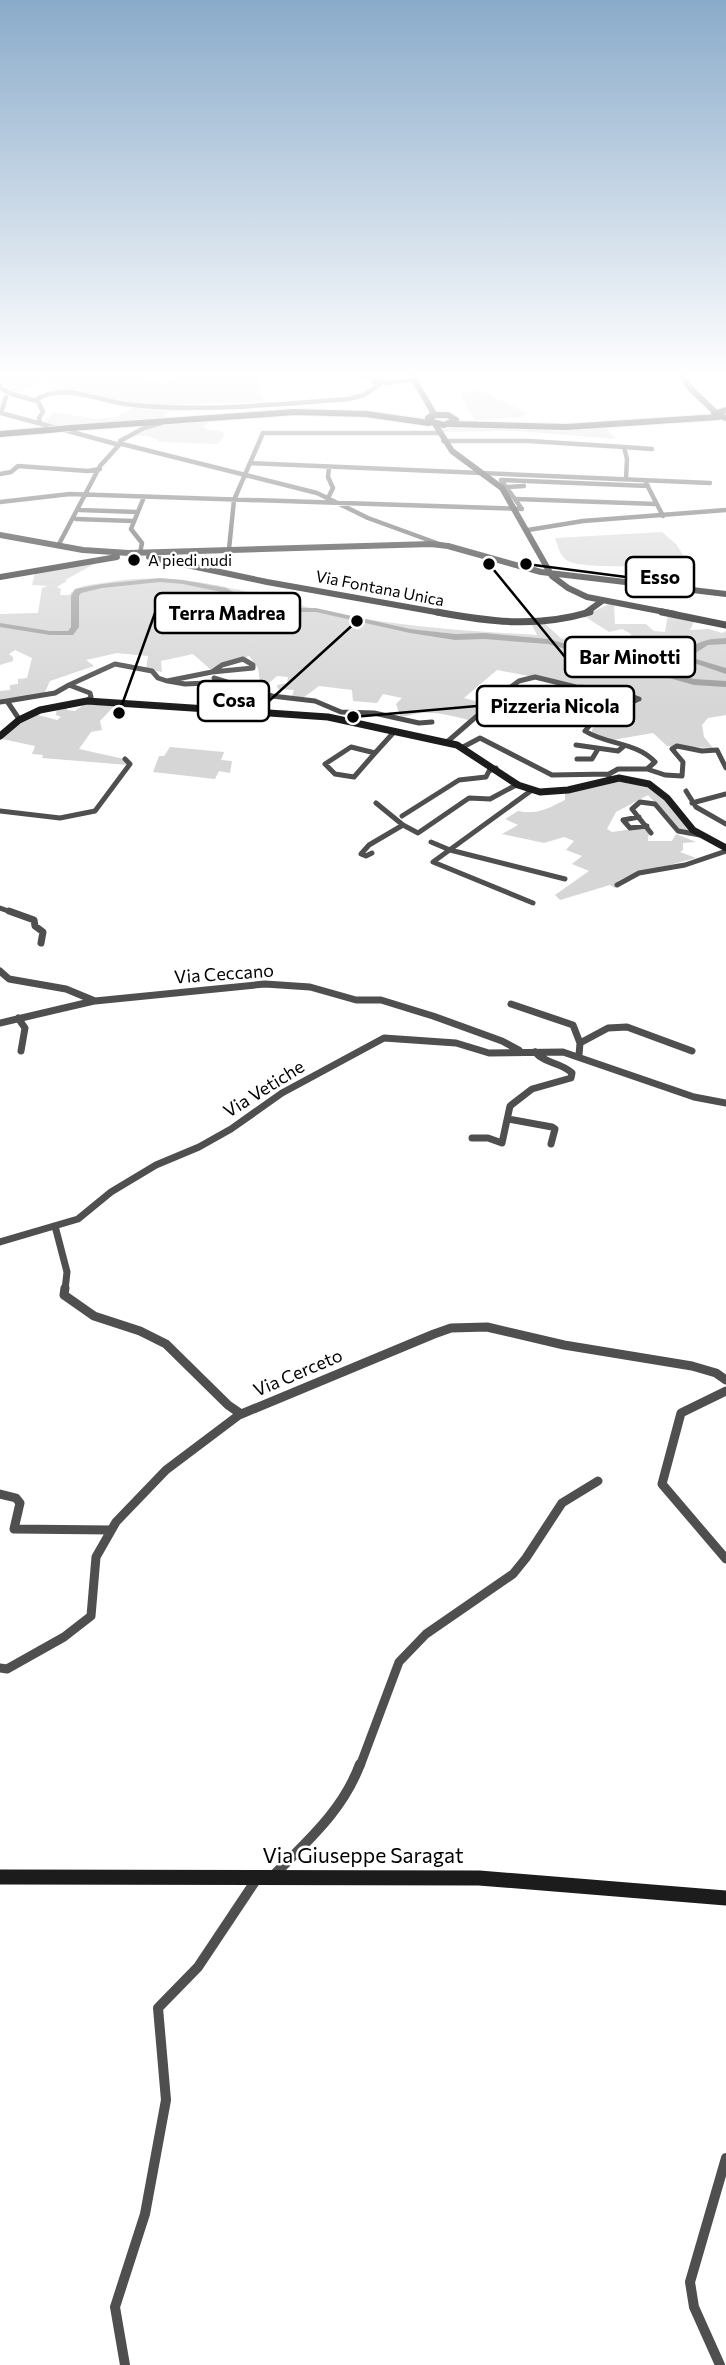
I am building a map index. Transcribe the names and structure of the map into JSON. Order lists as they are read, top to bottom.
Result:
{
  "streets": {
    "main road": ["Via Fontana Unica", "Via Giuseppe Saragat"],
    "street": ["Via Ceccano", "Via Vetiche", "Via Cerceto"]
  },
  "crossings": [
    ["Via Ceccano", "Via Vetiche"]
  ],
  "places": [
    "A piedi nudi",
    "Bar Minotti",
    "Esso",
    "Cosa",
    "Terra Madrea",
    "Pizzeria Nicola"
  ]
}
